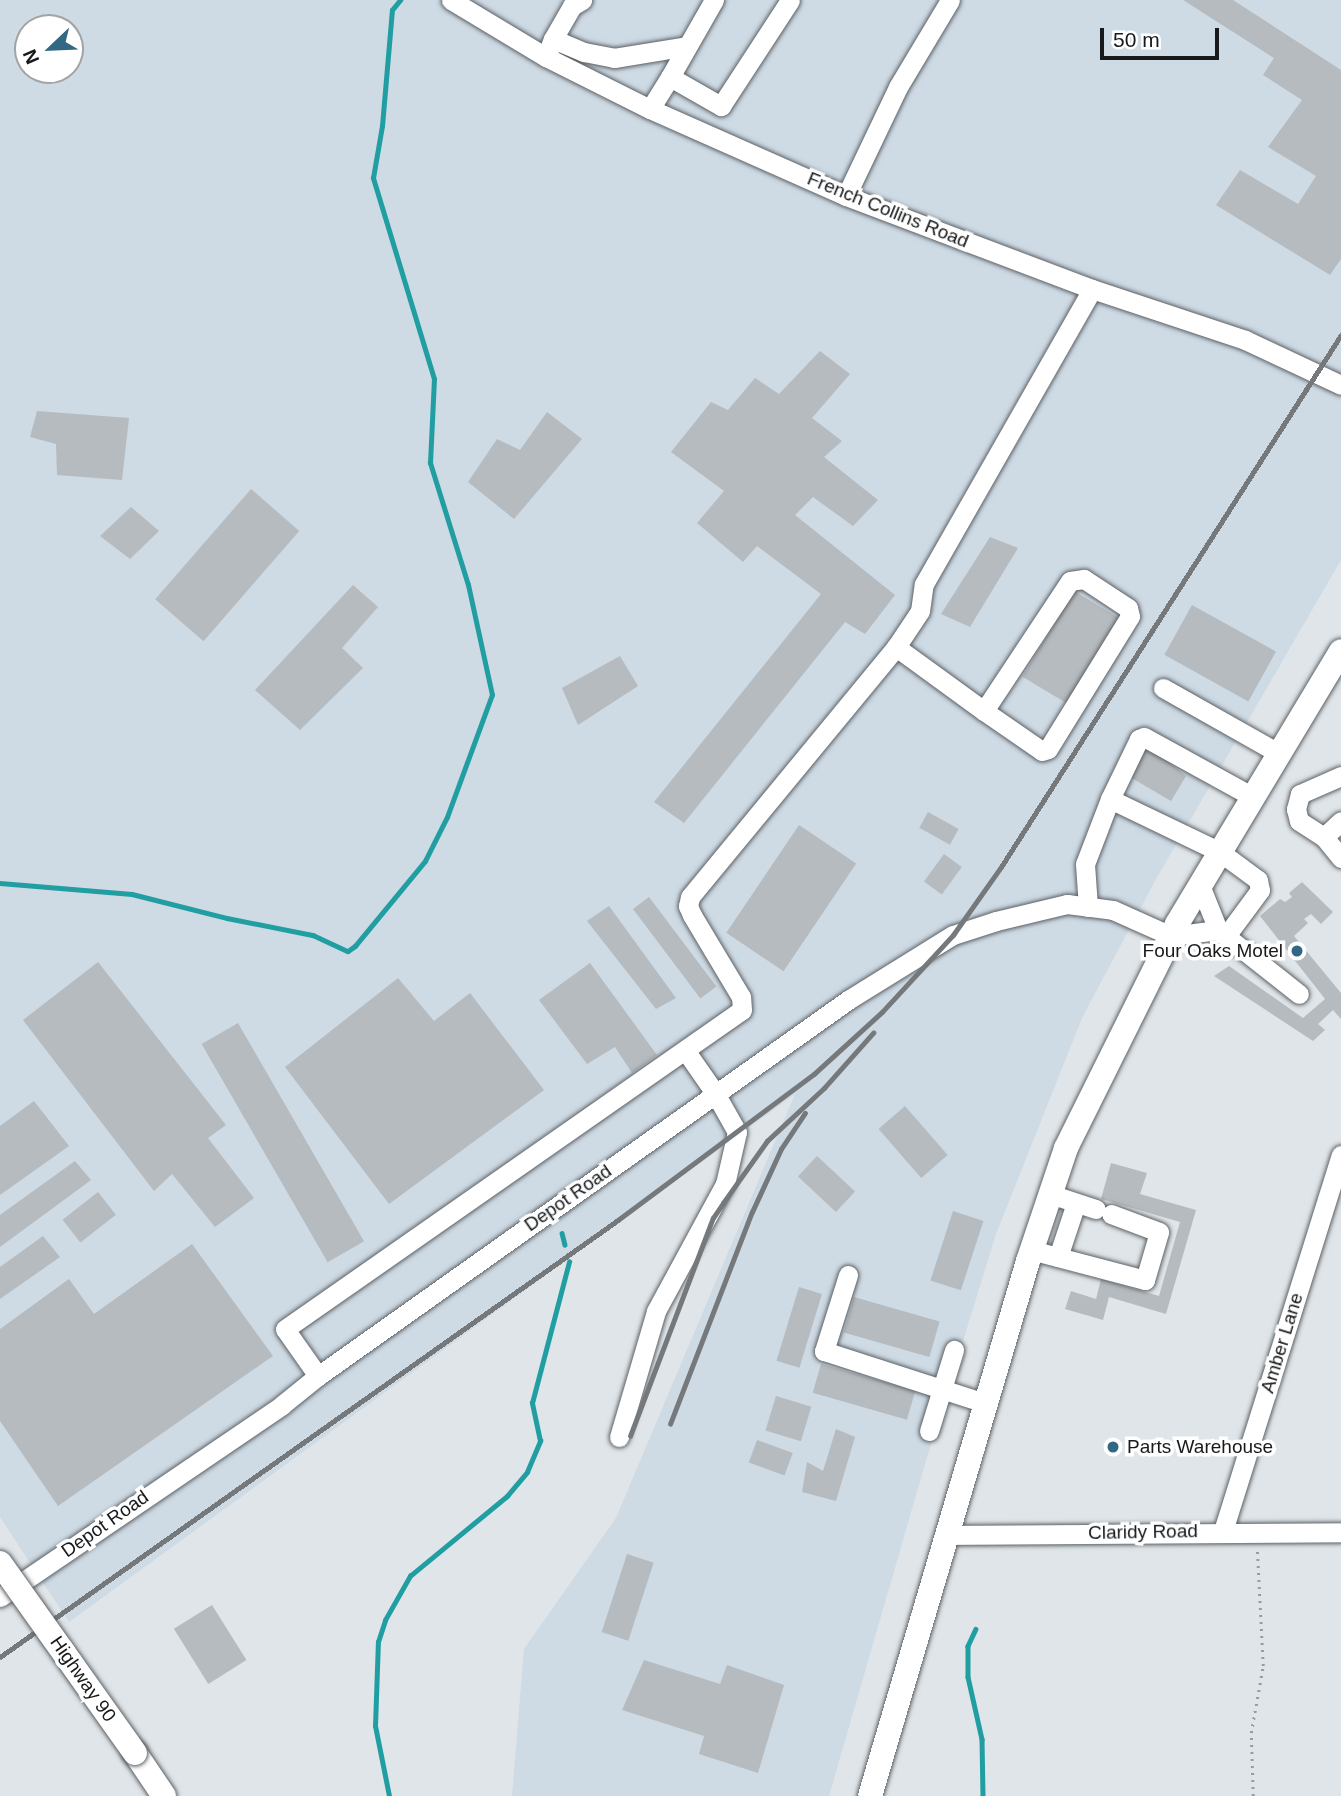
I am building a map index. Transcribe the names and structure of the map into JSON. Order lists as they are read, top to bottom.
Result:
{
  "streets": {
    "main road": ["Highway 90"],
    "street": [
      "French Collins Road",
      "Depot Road",
      "Amber Lane",
      "Claridy Road"
    ]
  },
  "crossings": [
    ["Amber Lane", "Claridy Road"]
  ],
  "places": ["Four Oaks Motel", "Parts Warehouse"],
  "scale_bar": "50 m",
  "north": "bottom left"
}
